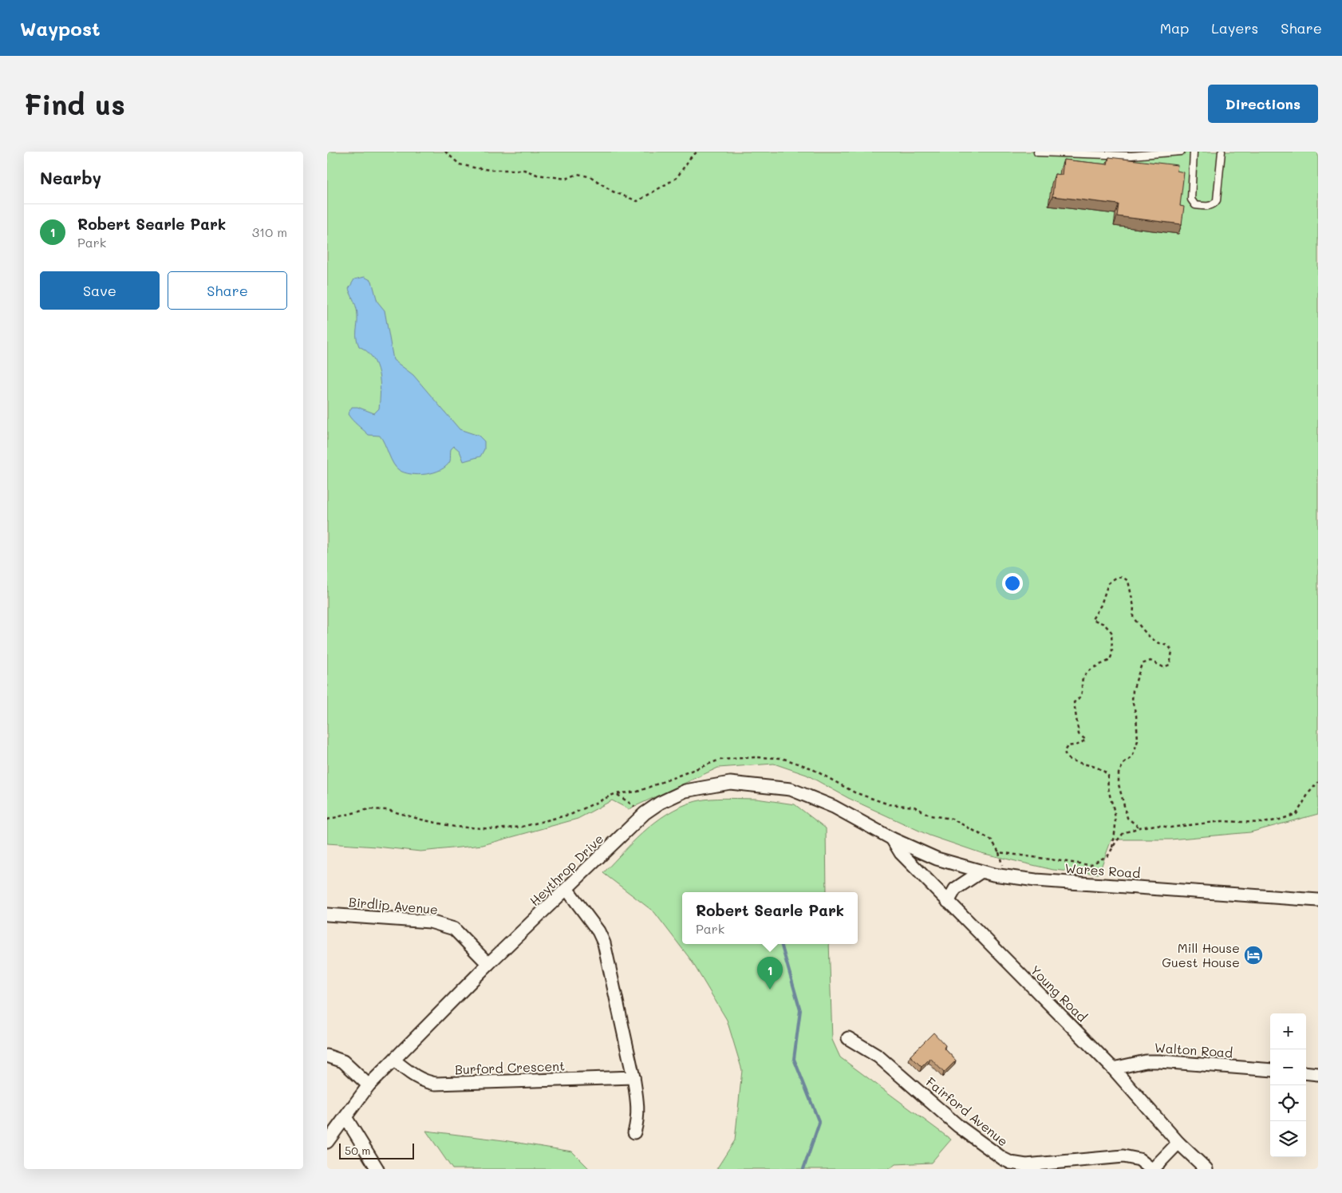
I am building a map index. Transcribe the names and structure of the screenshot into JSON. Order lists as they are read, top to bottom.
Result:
{
  "streets": {
    "street": [
      "Heythrop Drive",
      "Wares Road",
      "Birdlip Avenue",
      "Young Road",
      "Walton Road",
      "Burford Crescent",
      "Fairford Avenue"
    ]
  },
  "crossings": [
    ["Heythrop Drive", "Wares Road"],
    ["Heythrop Drive", "Birdlip Avenue"],
    ["Heythrop Drive", "Young Road"],
    ["Heythrop Drive", "Burford Crescent"],
    ["Wares Road", "Young Road"],
    ["Young Road", "Walton Road"]
  ],
  "places": {
    "hotel": ["Mill House Guest House"]
  },
  "scale_bar": "50 m",
  "page": {
    "header": "Waypost",
    "nav": ["Map", "Layers", "Share"],
    "buttons": [
      "Directions",
      ["Save", "Share"]
    ],
    "title": "Find us",
    "heading": "Nearby",
    "list": [
      {
        "mark": "1",
        "name": "Robert Searle Park",
        "note": "Park",
        "value": "310 m"
      }
    ],
    "popup": ["Robert Searle Park", "Park"],
    "pins": "1",
    "map_buttons": ["+", "−"],
    "scale": "50 m"
  }
}
